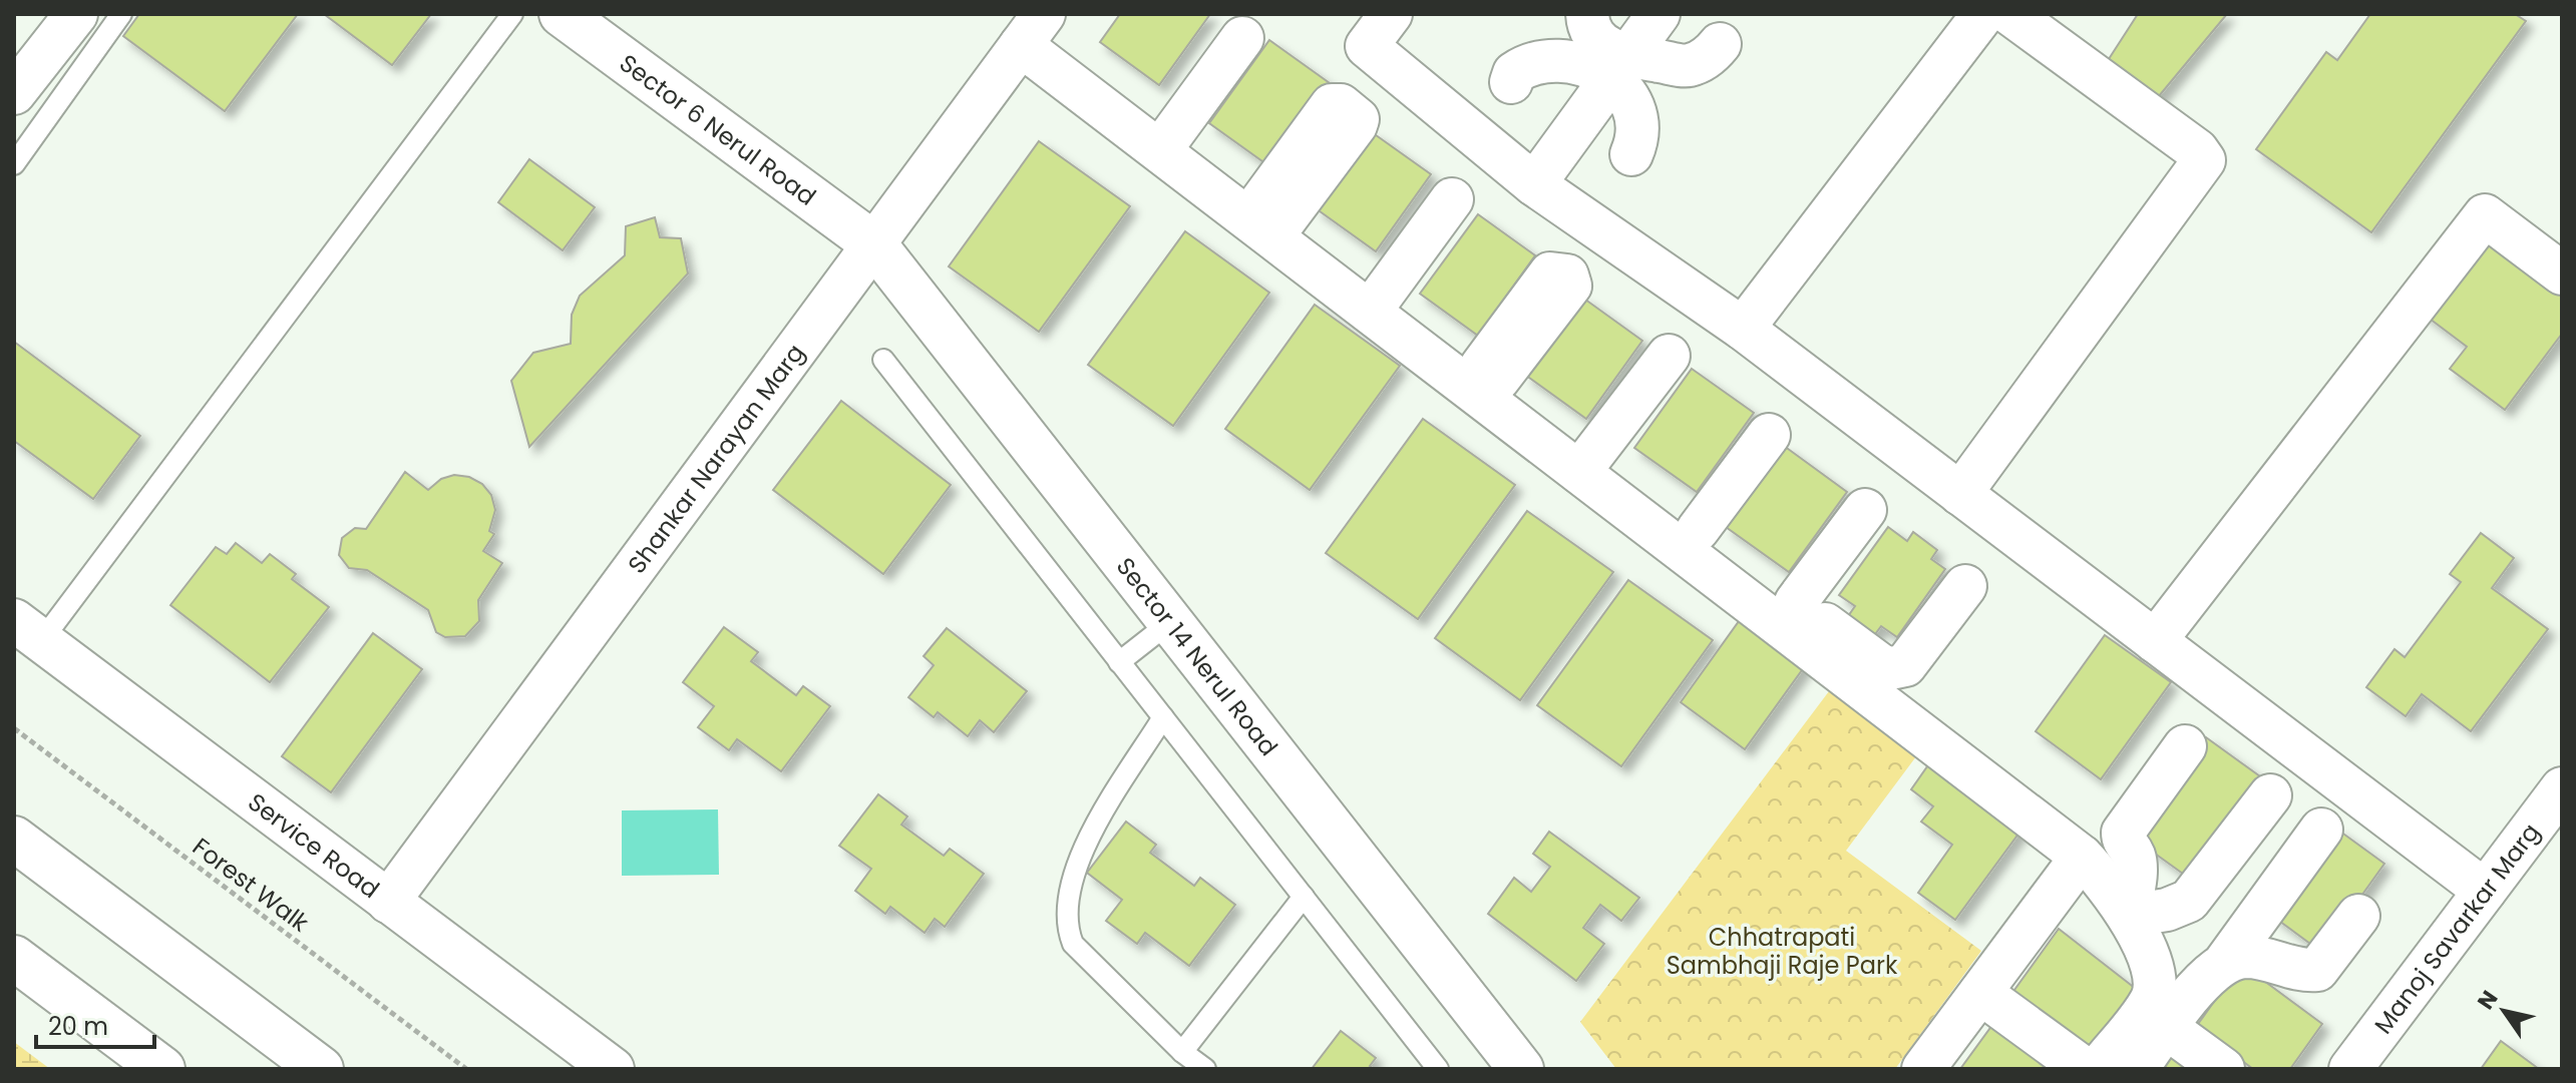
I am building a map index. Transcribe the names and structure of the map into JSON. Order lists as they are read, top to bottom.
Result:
{
  "streets": {
    "street": [
      "Sector 6 Nerul Road",
      "Shankar Narayan Marg",
      "Sector 14 Nerul Road",
      "Service Road",
      "Manoj Savarkar Marg"
    ],
    "path": ["Forest Walk"]
  },
  "crossings": [
    ["Sector 6 Nerul Road", "Shankar Narayan Marg"],
    ["Sector 6 Nerul Road", "Sector 14 Nerul Road"],
    ["Shankar Narayan Marg", "Sector 14 Nerul Road"],
    ["Shankar Narayan Marg", "Service Road"]
  ],
  "parks": ["Chhatrapati Sambhaji Raje Park"],
  "scale_bar": "20 m",
  "north": "top left"
}
